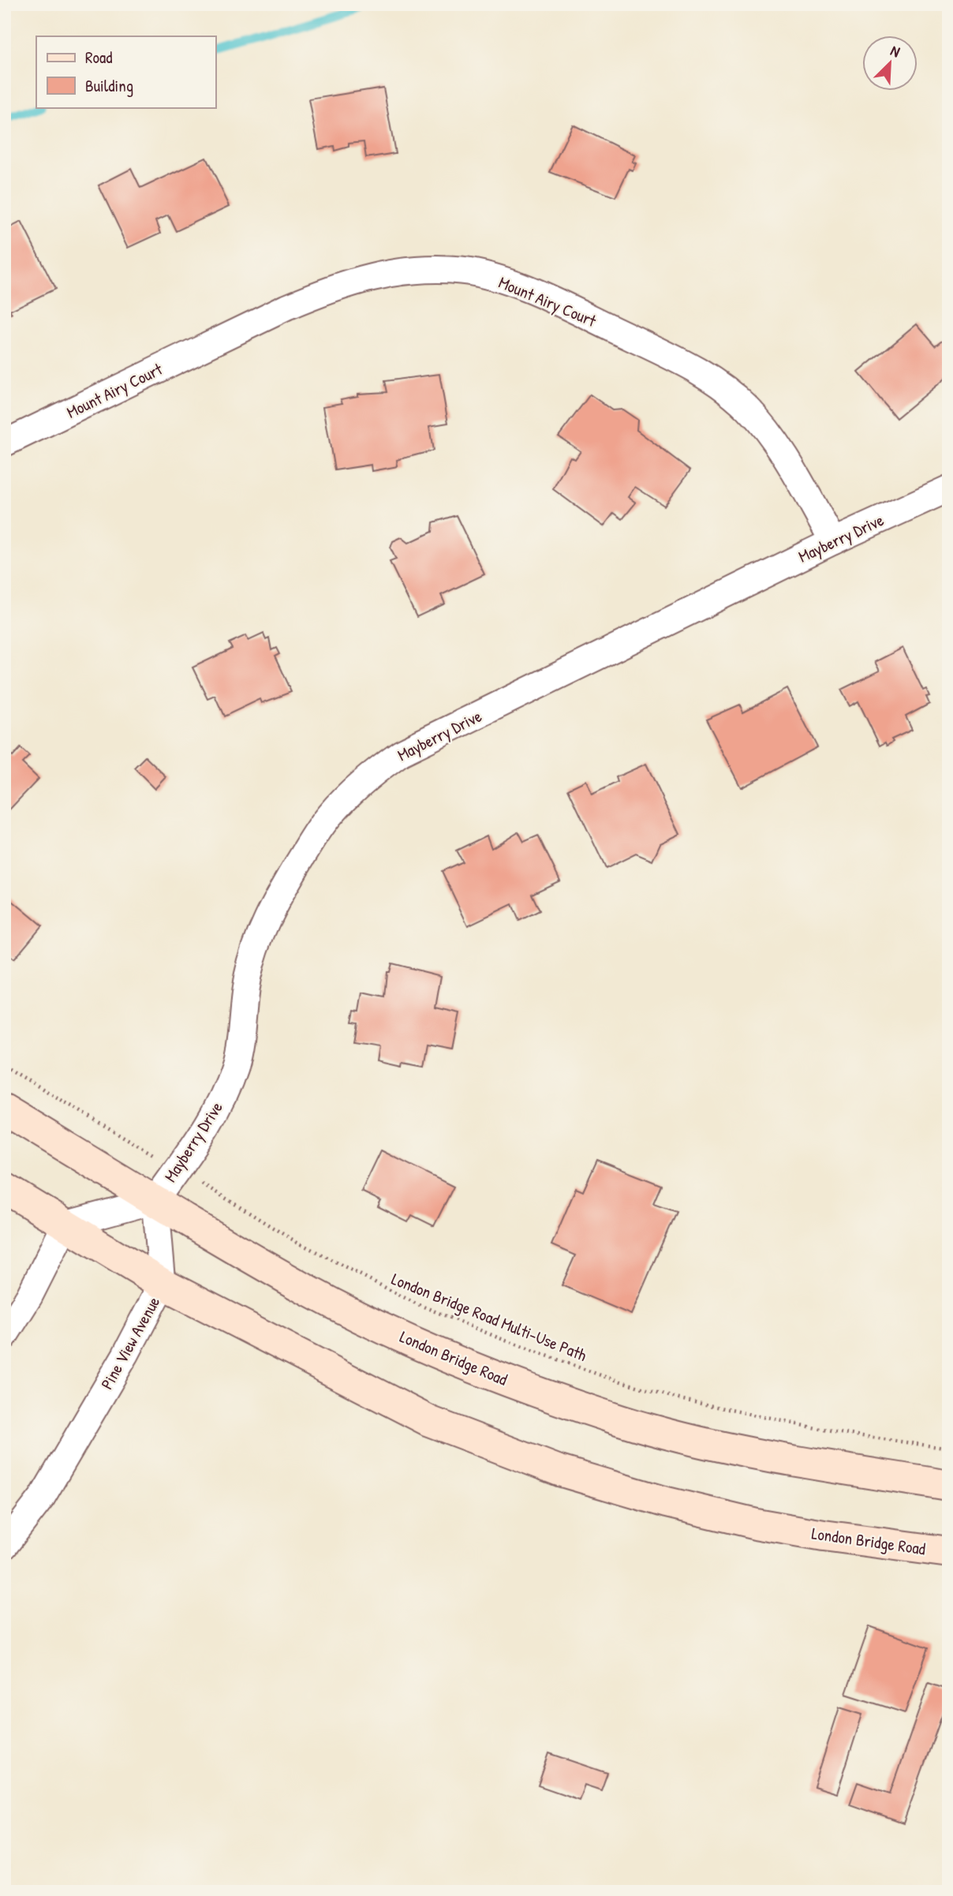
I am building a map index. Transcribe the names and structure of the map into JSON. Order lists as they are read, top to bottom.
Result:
{
  "streets": {
    "main road": ["London Bridge Road"],
    "street": ["Mount Airy Court", "Mayberry Drive", "Pine View Avenue"],
    "path": ["London Bridge Road Multi-Use Path"]
  },
  "crossings": [
    ["Mount Airy Court", "Mayberry Drive"],
    ["Mayberry Drive", "London Bridge Road Multi-Use Path"],
    ["Mayberry Drive", "Pine View Avenue"],
    ["Mayberry Drive", "London Bridge Road"],
    ["Pine View Avenue", "London Bridge Road"]
  ],
  "legend": ["Road", "Building"],
  "north": "top right"
}
